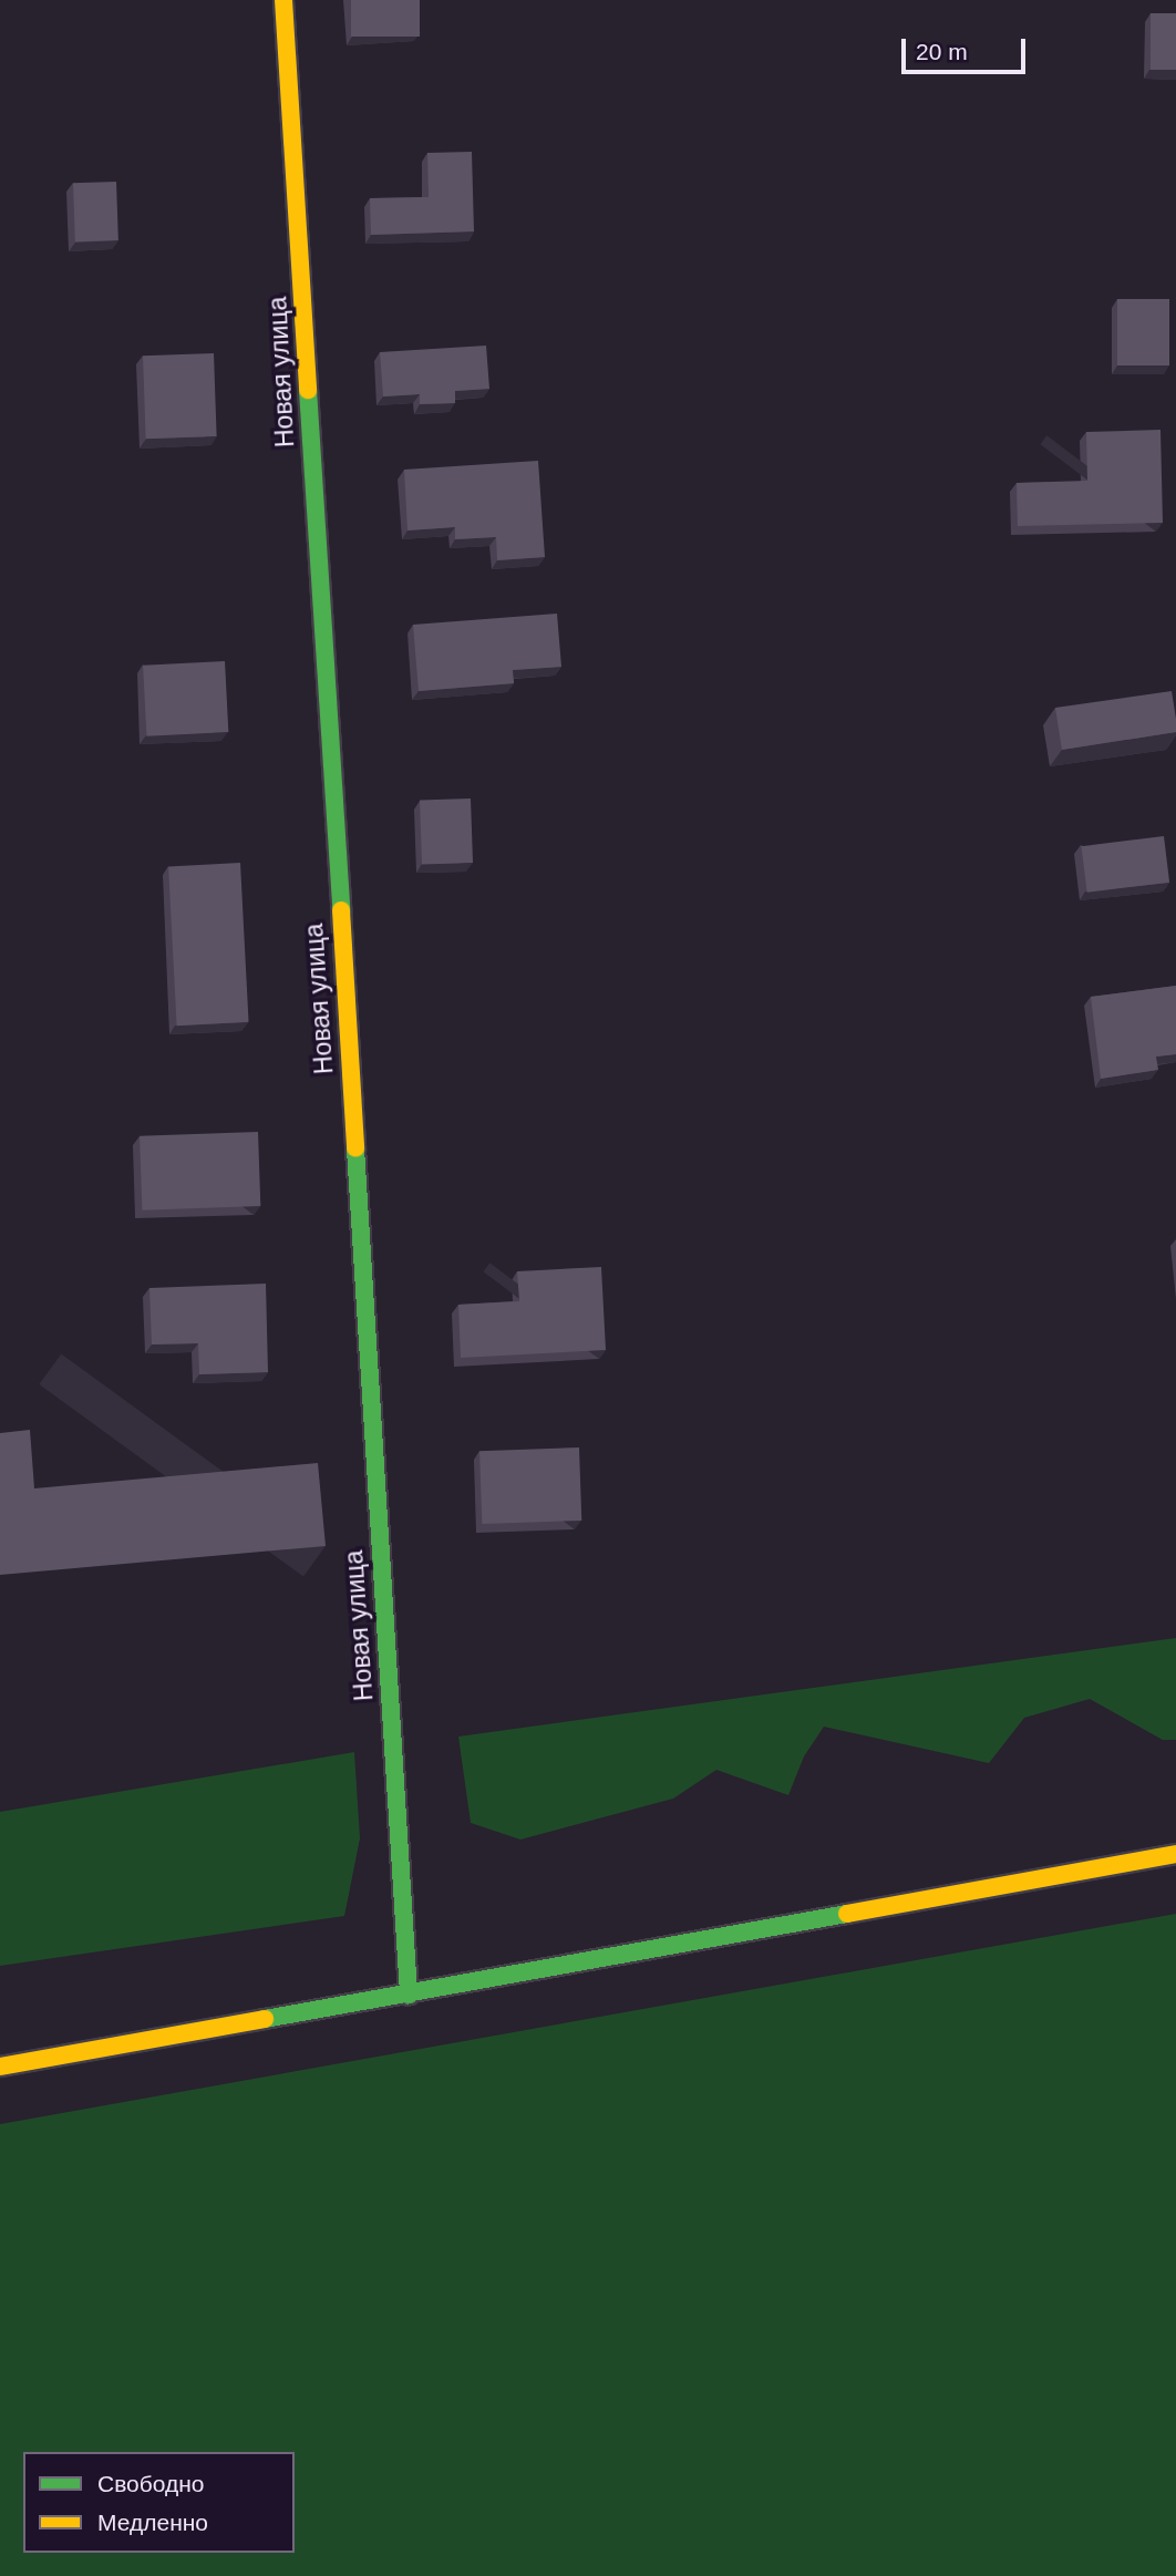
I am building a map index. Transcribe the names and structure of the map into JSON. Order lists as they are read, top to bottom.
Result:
{
  "streets": {
    "street": ["Новая улица"]
  },
  "legend": ["Свободно", "Медленно"],
  "scale_bar": "20 m"
}
